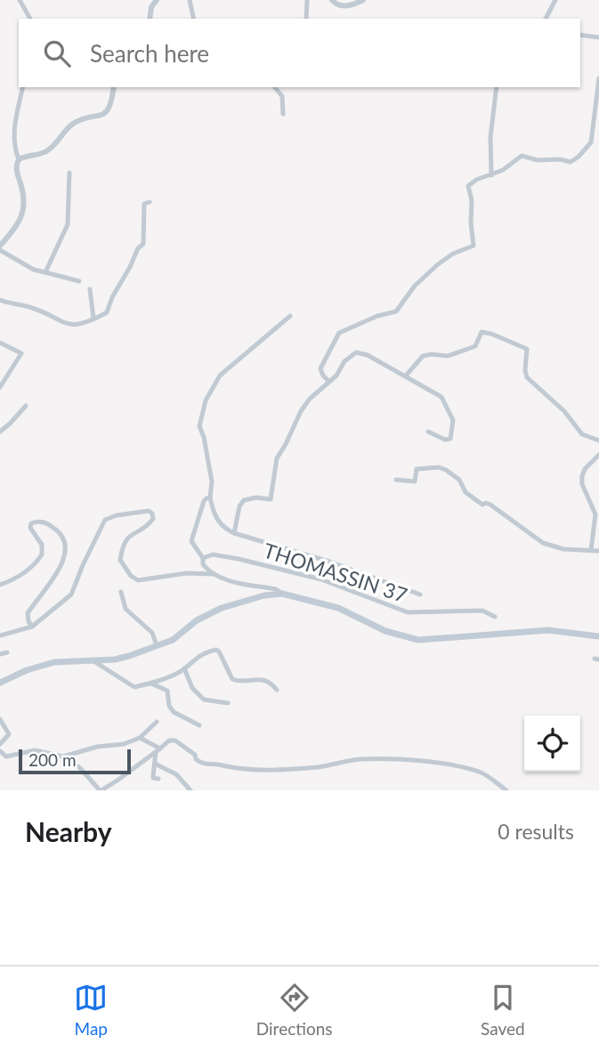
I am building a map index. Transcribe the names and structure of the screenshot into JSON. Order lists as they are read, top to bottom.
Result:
{
  "streets": {
    "street": ["THOMASSIN 37"]
  },
  "scale_bar": "200 m",
  "page": {
    "search": "Search here",
    "scale": "200 m",
    "heading": ["Nearby", "0 results"],
    "nav": ["Map", "Directions", "Saved"]
  }
}
